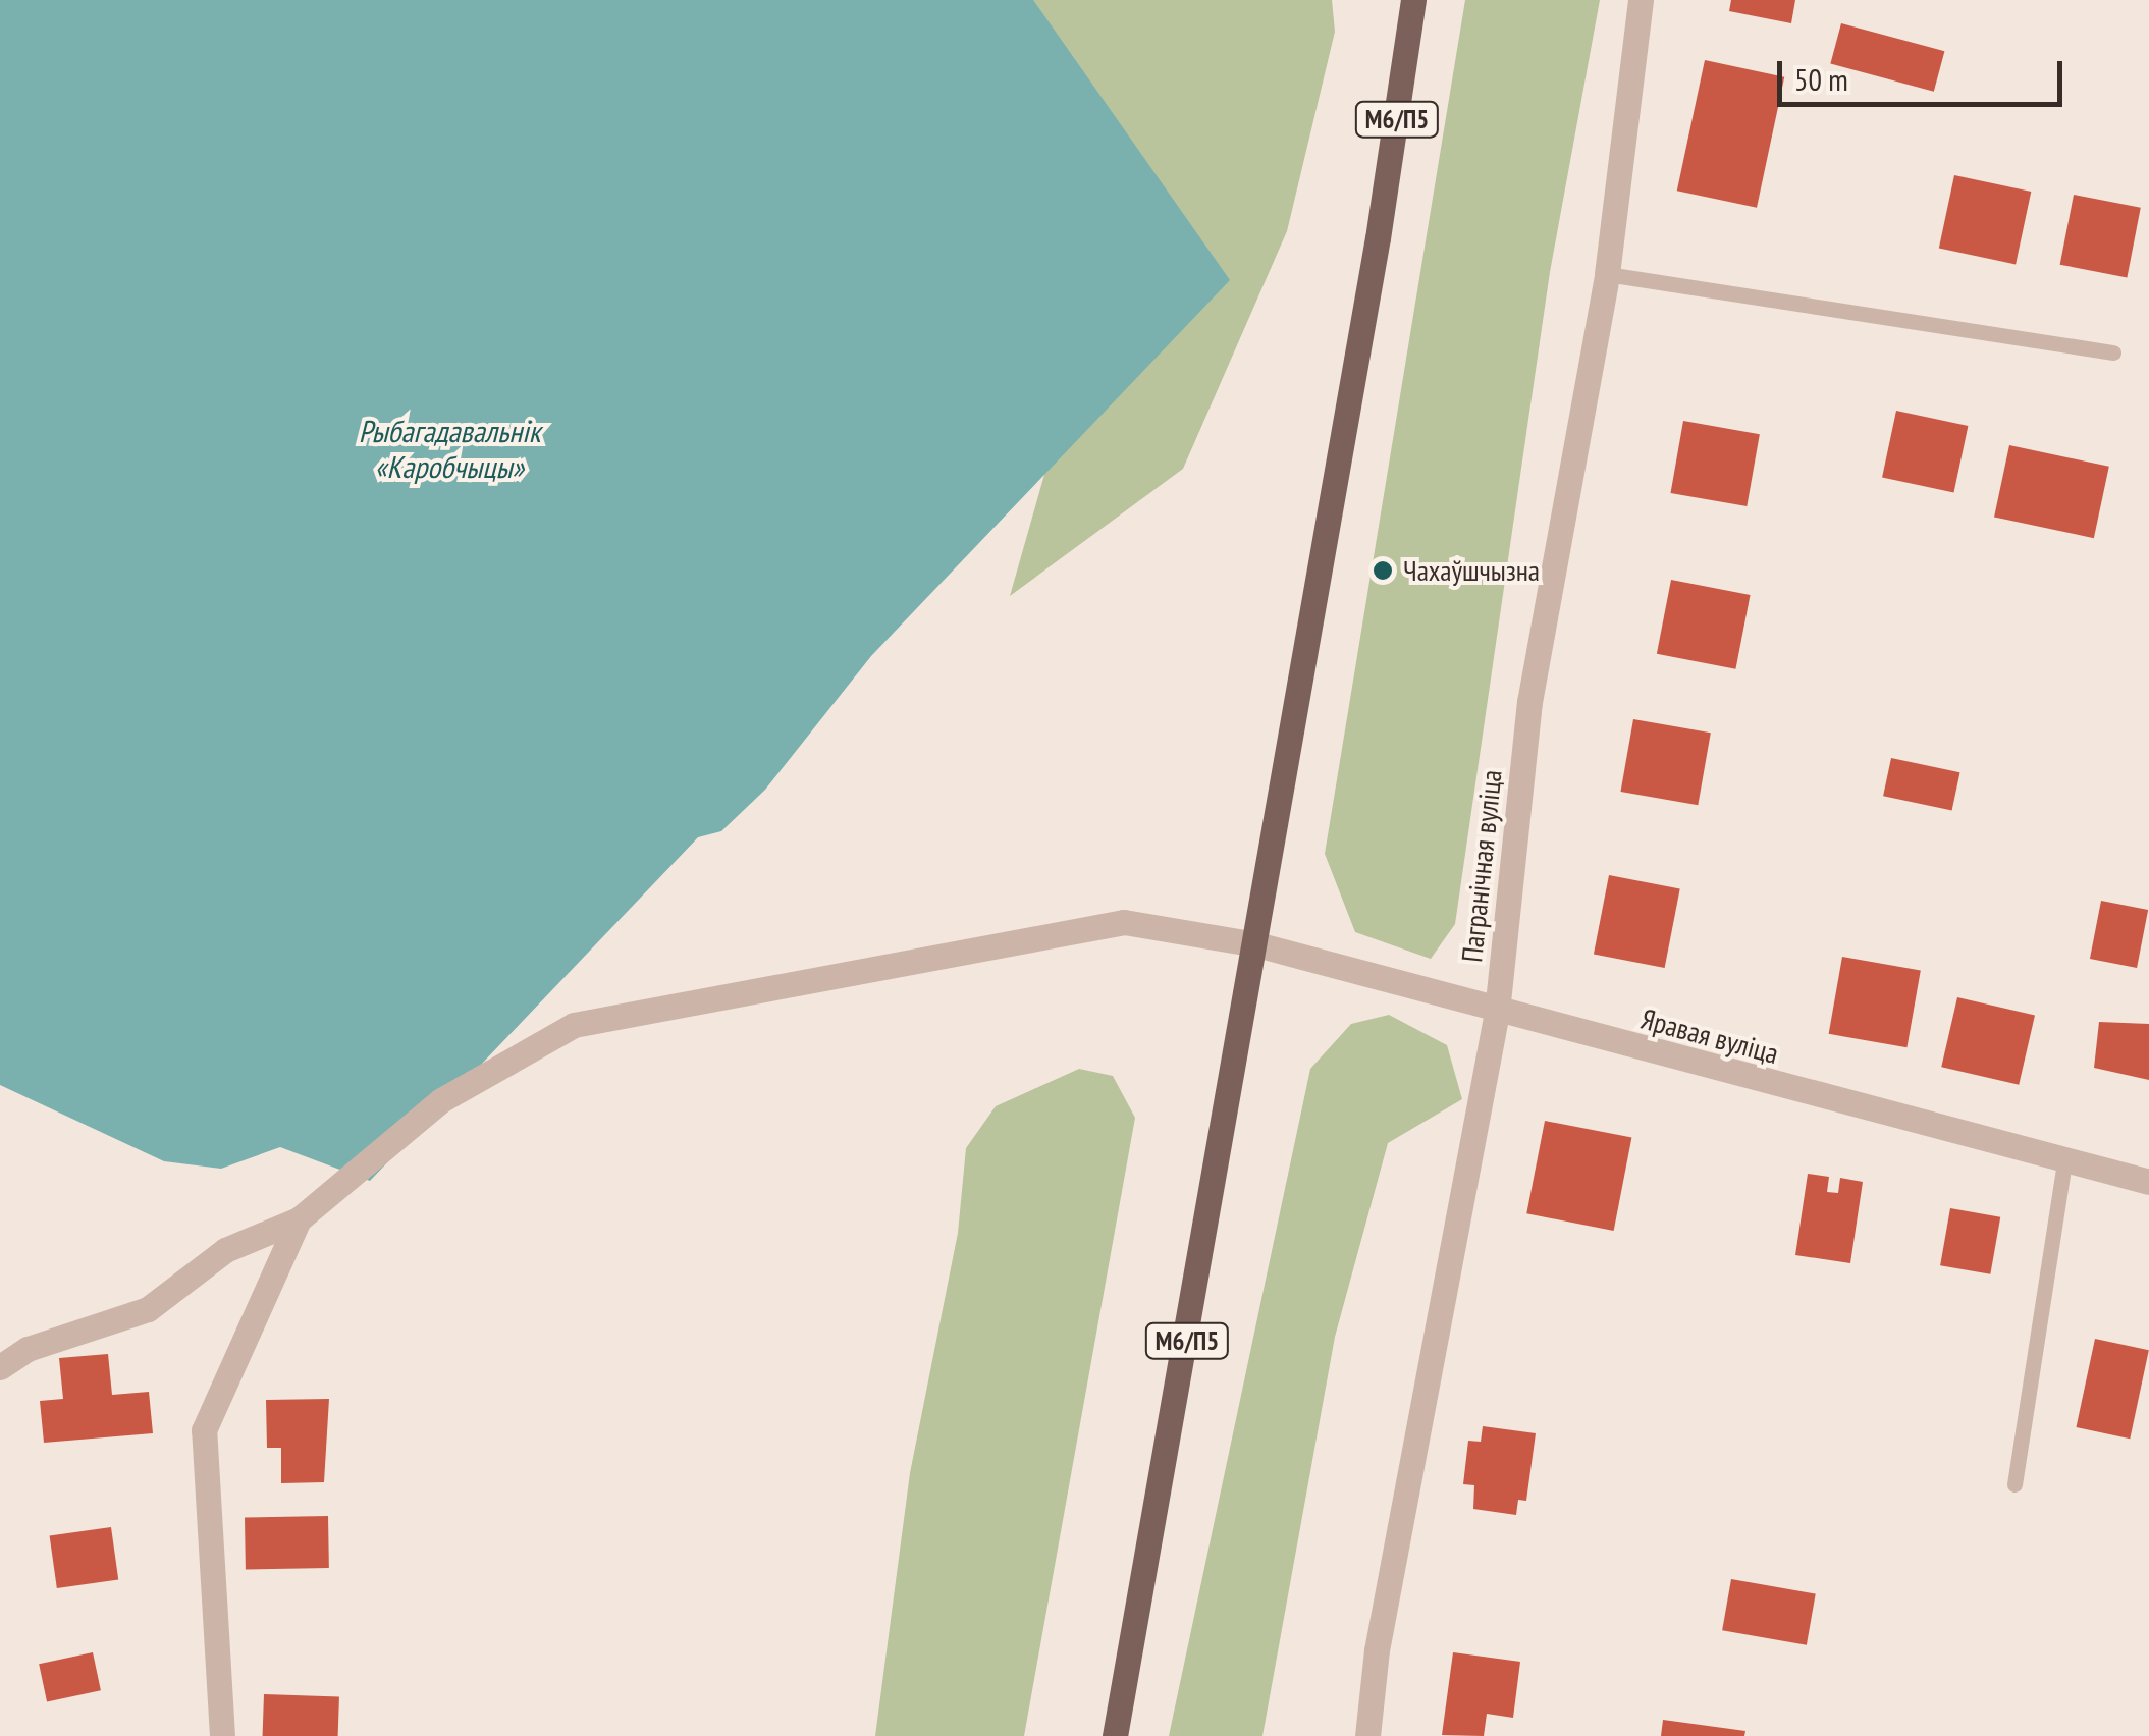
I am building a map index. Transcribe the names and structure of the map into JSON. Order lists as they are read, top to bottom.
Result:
{
  "streets": {
    "main road": ["М6/П5"],
    "street": ["Пагранічная вуліца", "Яравая вуліца"]
  },
  "crossings": [
    ["М6/П5", "Яравая вуліца"],
    ["Пагранічная вуліца", "Яравая вуліца"]
  ],
  "water": ["Рыбагадавальнік «Каробчыцы»"],
  "places": ["Чахаўшчызна"],
  "scale_bar": "50 m"
}
